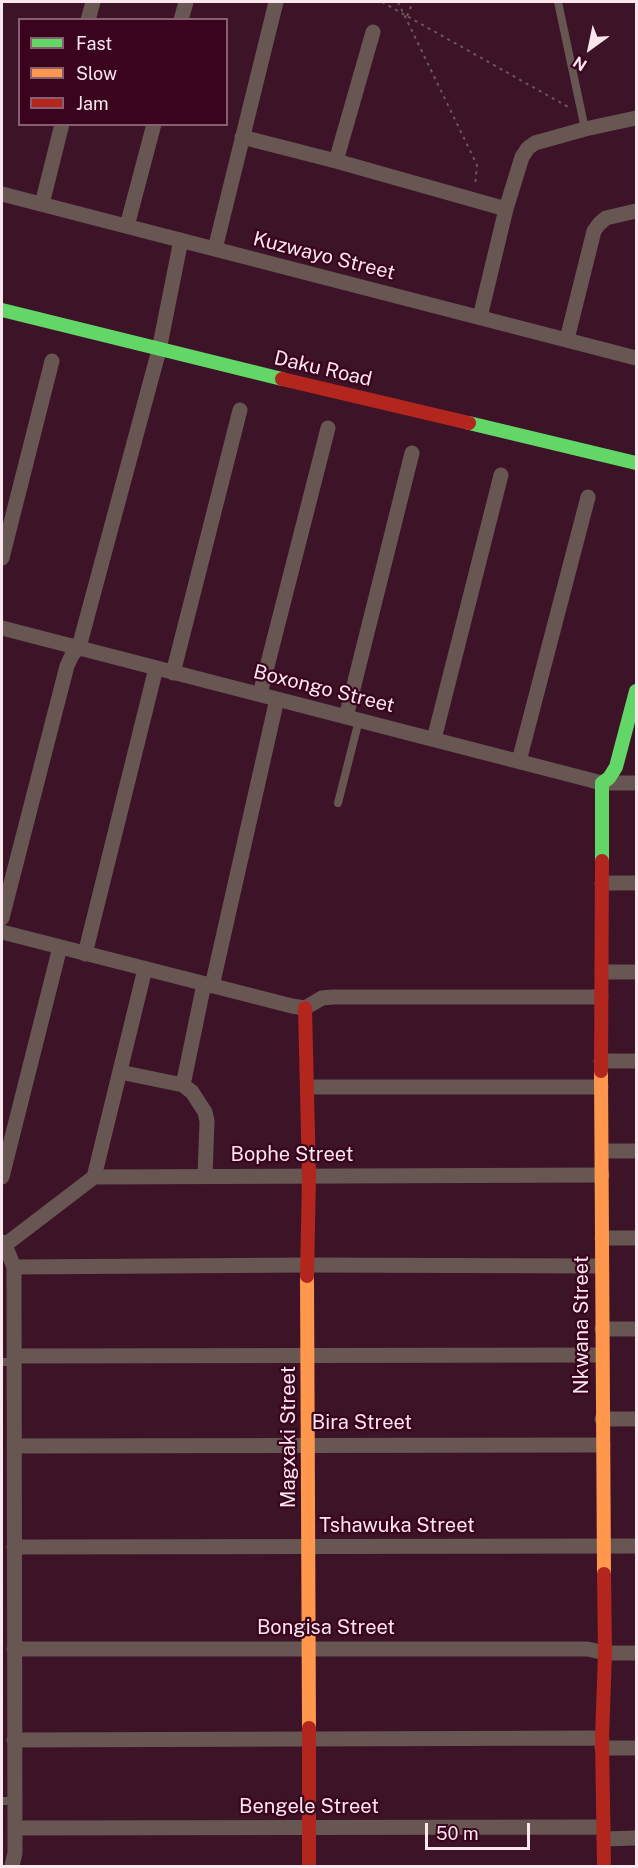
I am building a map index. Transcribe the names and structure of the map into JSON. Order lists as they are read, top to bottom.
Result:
{
  "streets": {
    "street": [
      "Kuzwayo Street",
      "Daku Road",
      "Boxongo Street",
      "Bophe Street",
      "Nkwana Street",
      "Bira Street",
      "Magxaki Street",
      "Tshawuka Street",
      "Bongisa Street",
      "Bengele Street"
    ]
  },
  "crossings": [
    ["Boxongo Street", "Nkwana Street"],
    ["Bophe Street", "Nkwana Street"],
    ["Bophe Street", "Magxaki Street"],
    ["Nkwana Street", "Bira Street"],
    ["Nkwana Street", "Tshawuka Street"],
    ["Nkwana Street", "Bongisa Street"],
    ["Nkwana Street", "Bengele Street"],
    ["Bira Street", "Magxaki Street"],
    ["Magxaki Street", "Tshawuka Street"],
    ["Magxaki Street", "Bongisa Street"],
    ["Magxaki Street", "Bengele Street"]
  ],
  "legend": ["Fast", "Slow", "Jam"],
  "scale_bar": "50 m",
  "north": "bottom left"
}
